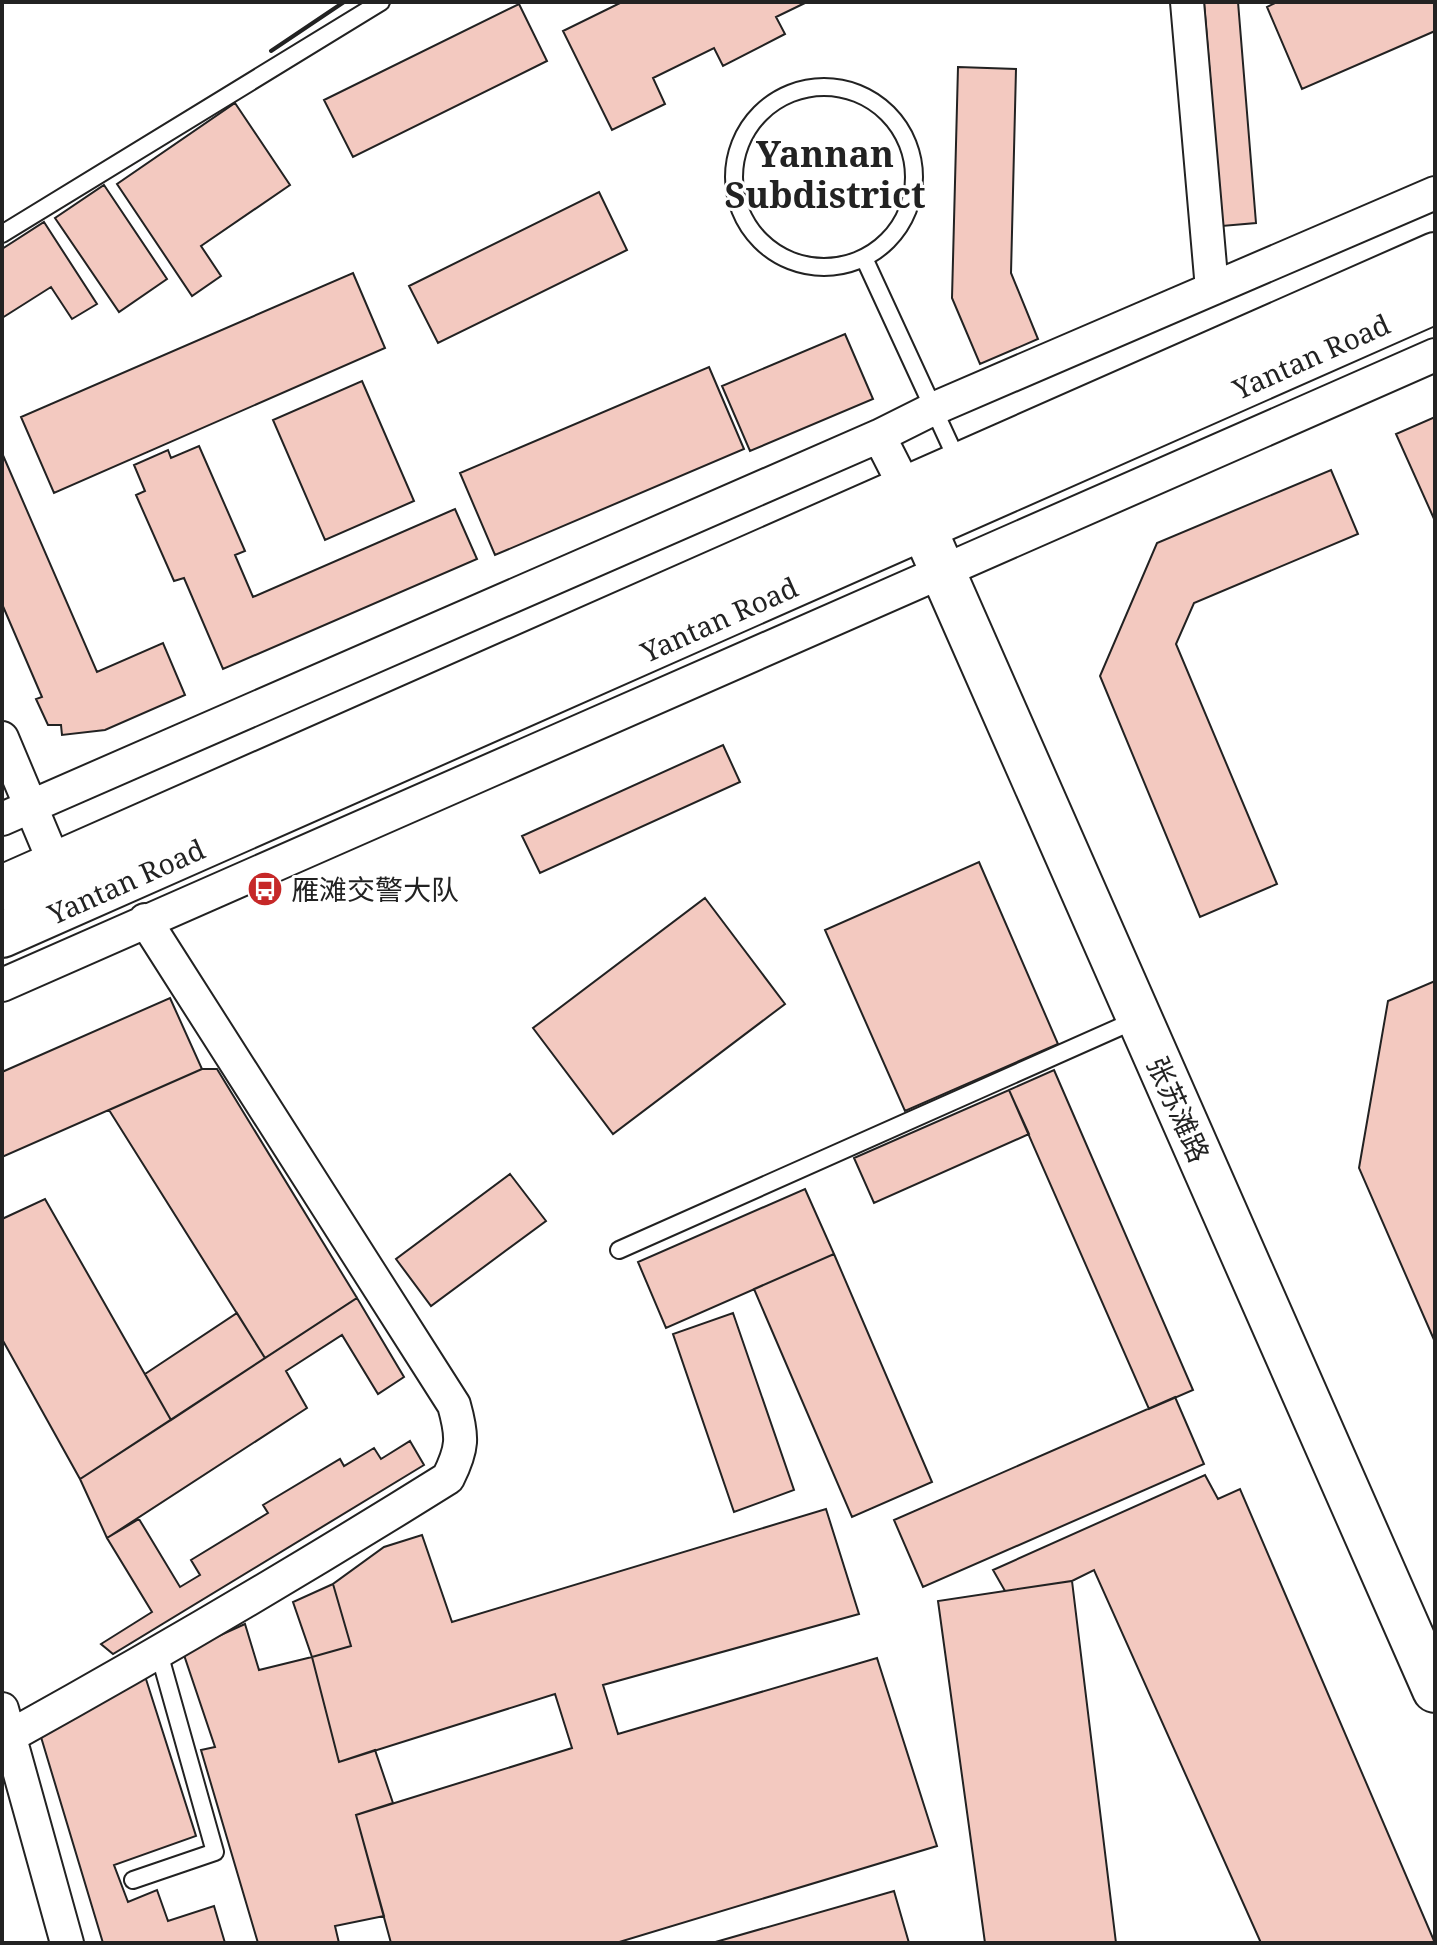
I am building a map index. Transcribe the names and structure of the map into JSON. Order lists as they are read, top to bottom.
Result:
{
  "streets": {
    "main road": ["Yantan Road", "张苏滩路"]
  },
  "crossings": [
    ["Yantan Road", "张苏滩路"]
  ],
  "districts": ["Yannan Subdistrict"],
  "places": {
    "bus stop": ["雁滩交警大队"]
  }
}
